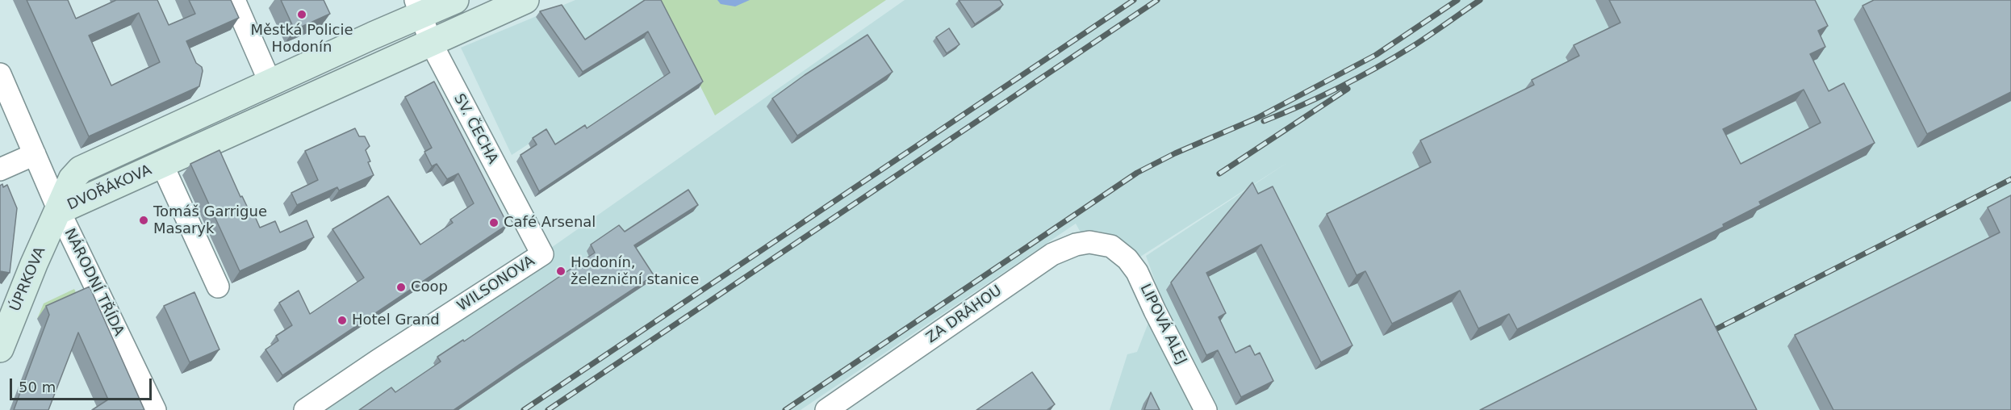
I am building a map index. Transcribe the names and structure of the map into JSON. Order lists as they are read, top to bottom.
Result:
{
  "streets": {
    "main road": ["DVOŘÁKOVA", "ÚPRKOVA"],
    "street": [
      "SV. ČECHA",
      "NÁRODNÍ TŘÍDA",
      "WILSONOVA",
      "ZA DRÁHOU",
      "LIPOVÁ ALEJ"
    ]
  },
  "crossings": [
    ["SV. ČECHA", "DVOŘÁKOVA"],
    ["SV. ČECHA", "WILSONOVA"],
    ["DVOŘÁKOVA", "ÚPRKOVA"],
    ["DVOŘÁKOVA", "NÁRODNÍ TŘÍDA"],
    ["ÚPRKOVA", "NÁRODNÍ TŘÍDA"],
    ["ZA DRÁHOU", "LIPOVÁ ALEJ"]
  ],
  "places": [
    "Městká Policie Hodonín",
    "Tomáš Garrigue Masaryk",
    "Café Arsenal",
    "Hodonín, železniční stanice",
    "Coop",
    "Hotel Grand"
  ],
  "scale_bar": "50 m"
}
